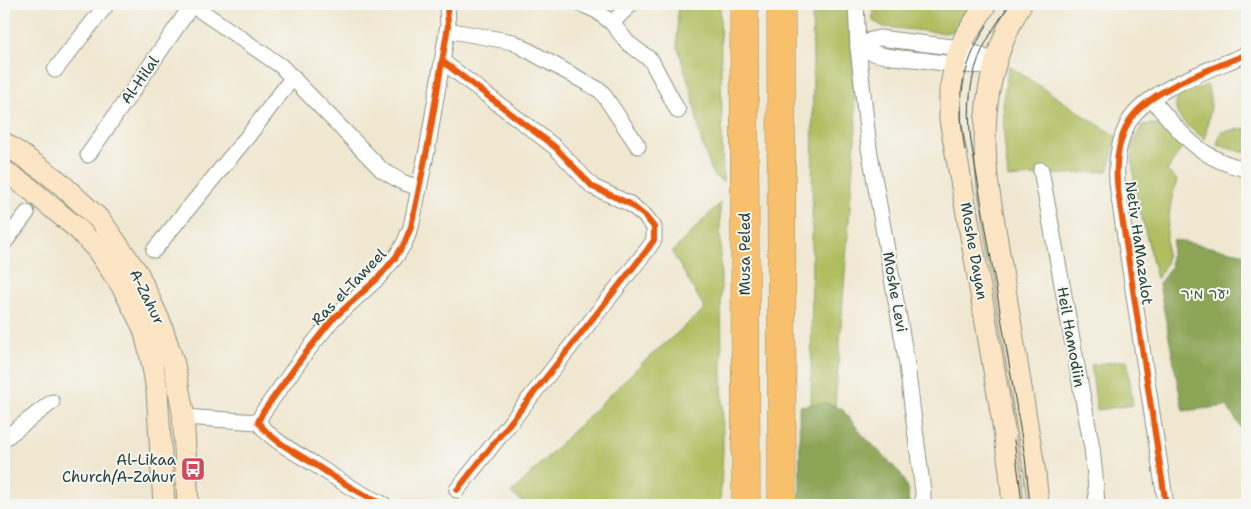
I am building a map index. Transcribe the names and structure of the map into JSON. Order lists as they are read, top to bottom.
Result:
{
  "streets": {
    "highway": ["Musa Peled"],
    "street": [
      "Al-Hilal",
      "Netiv HaMazalot",
      "Moshe Dayan",
      "Ras el-Taweel",
      "Moshe Levi",
      "A-Zahur",
      "Heil Hamodiin"
    ]
  },
  "parks": ["יער מיר"],
  "places": {
    "bus stop": ["Al-Likaa Church/A-Zahur"]
  }
}
